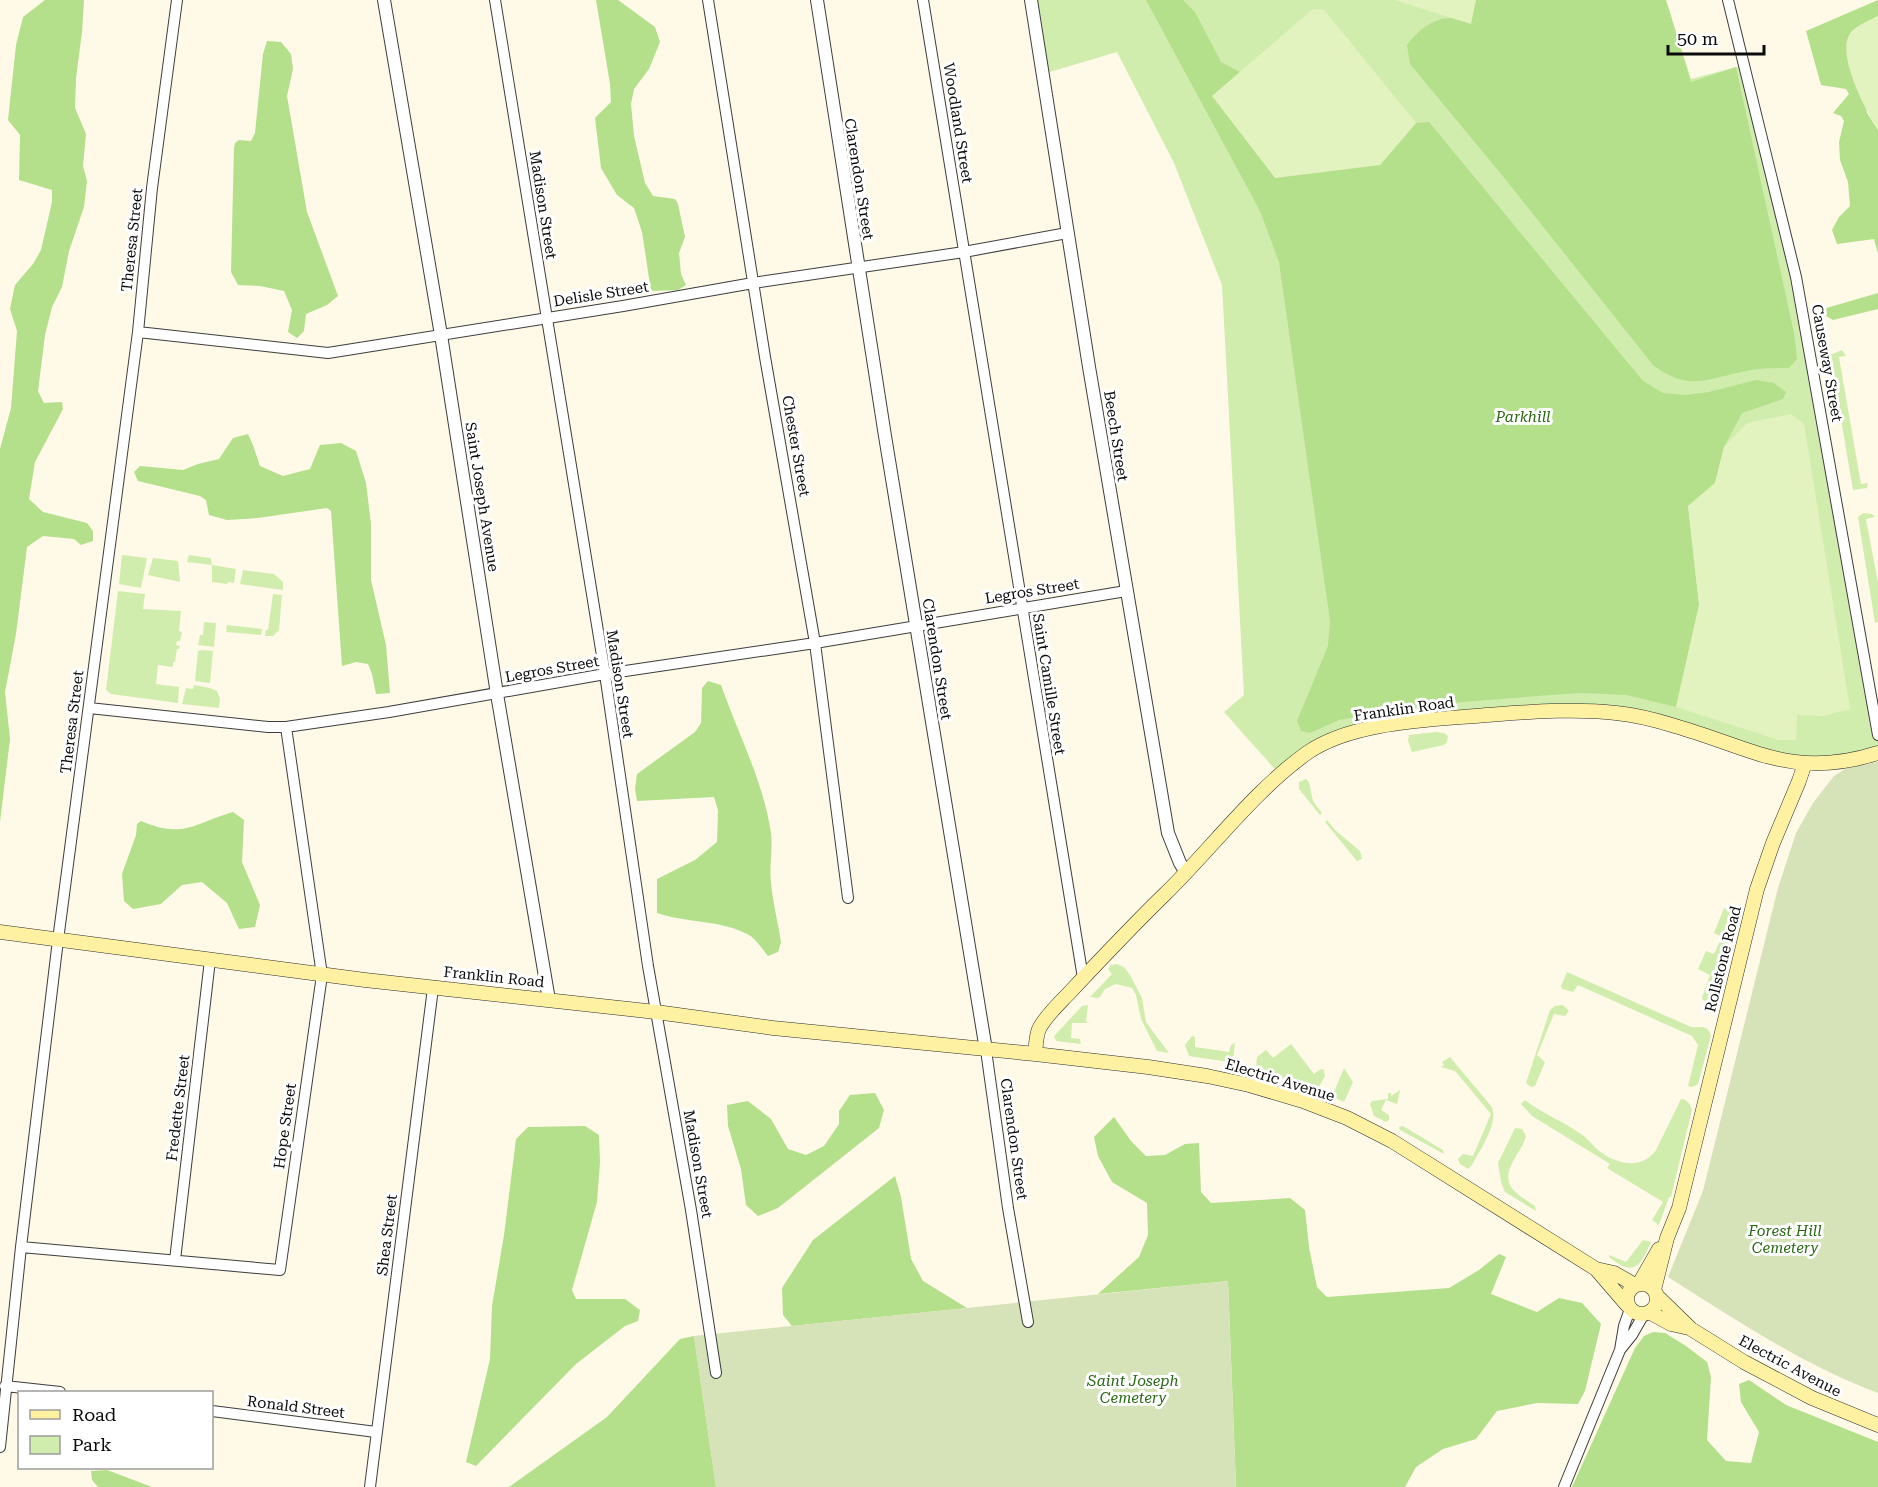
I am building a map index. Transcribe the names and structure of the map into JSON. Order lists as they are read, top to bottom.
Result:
{
  "streets": {
    "main road": ["Franklin Road", "Rollstone Road", "Electric Avenue"],
    "street": [
      "Woodland Street",
      "Clarendon Street",
      "Madison Street",
      "Theresa Street",
      "Delisle Street",
      "Causeway Street",
      "Beech Street",
      "Chester Street",
      "Saint Joseph Avenue",
      "Legros Street",
      "Saint Camille Street",
      "Fredette Street",
      "Hope Street",
      "Shea Street",
      "Ronald Street"
    ]
  },
  "crossings": [
    ["Woodland Street", "Delisle Street"],
    ["Woodland Street", "Saint Camille Street"],
    ["Clarendon Street", "Delisle Street"],
    ["Clarendon Street", "Legros Street"],
    ["Clarendon Street", "Franklin Road"],
    ["Clarendon Street", "Electric Avenue"],
    ["Madison Street", "Delisle Street"],
    ["Madison Street", "Legros Street"],
    ["Madison Street", "Franklin Road"],
    ["Theresa Street", "Delisle Street"],
    ["Theresa Street", "Legros Street"],
    ["Theresa Street", "Franklin Road"],
    ["Theresa Street", "Hope Street"],
    ["Delisle Street", "Beech Street"],
    ["Delisle Street", "Chester Street"],
    ["Delisle Street", "Saint Joseph Avenue"],
    ["Delisle Street", "Saint Camille Street"],
    ["Beech Street", "Legros Street"],
    ["Beech Street", "Franklin Road"],
    ["Chester Street", "Legros Street"],
    ["Saint Joseph Avenue", "Legros Street"],
    ["Saint Joseph Avenue", "Franklin Road"],
    ["Legros Street", "Saint Camille Street"],
    ["Legros Street", "Hope Street"],
    ["Saint Camille Street", "Franklin Road"],
    ["Franklin Road", "Rollstone Road"],
    ["Franklin Road", "Electric Avenue"],
    ["Franklin Road", "Fredette Street"],
    ["Franklin Road", "Hope Street"],
    ["Franklin Road", "Shea Street"],
    ["Rollstone Road", "Electric Avenue"],
    ["Fredette Street", "Hope Street"],
    ["Shea Street", "Ronald Street"]
  ],
  "parks": ["Parkhill", "Forest Hill Cemetery", "Saint Joseph Cemetery"],
  "legend": ["Road", "Park"],
  "scale_bar": "50 m"
}
